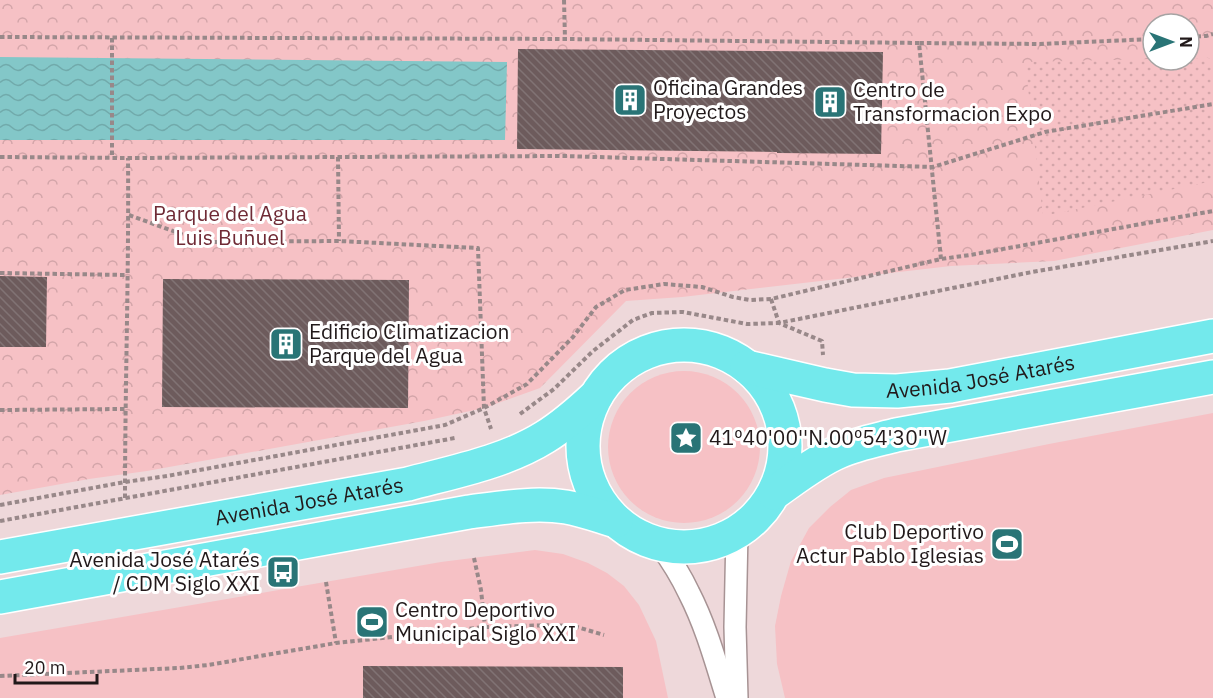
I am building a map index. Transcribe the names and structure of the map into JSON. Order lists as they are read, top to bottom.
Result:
{
  "streets": {
    "main road": ["Avenida José Atarés"]
  },
  "parks": ["Parque del Agua Luis Buñuel"],
  "places": {
    "building": ["Oficina Grandes Proyectos", "Centro de Transformacion Expo", "Edificio Climatizacion Parque del Agua"],
    "place": ["41º40'00''N.00º54'30''W"],
    "sports": ["Club Deportivo Actur Pablo Iglesias", "Centro Deportivo Municipal Siglo XXI"],
    "bus stop": ["Avenida José Atarés / CDM Siglo XXI"]
  },
  "scale_bar": "20 m",
  "north": "right"
}
